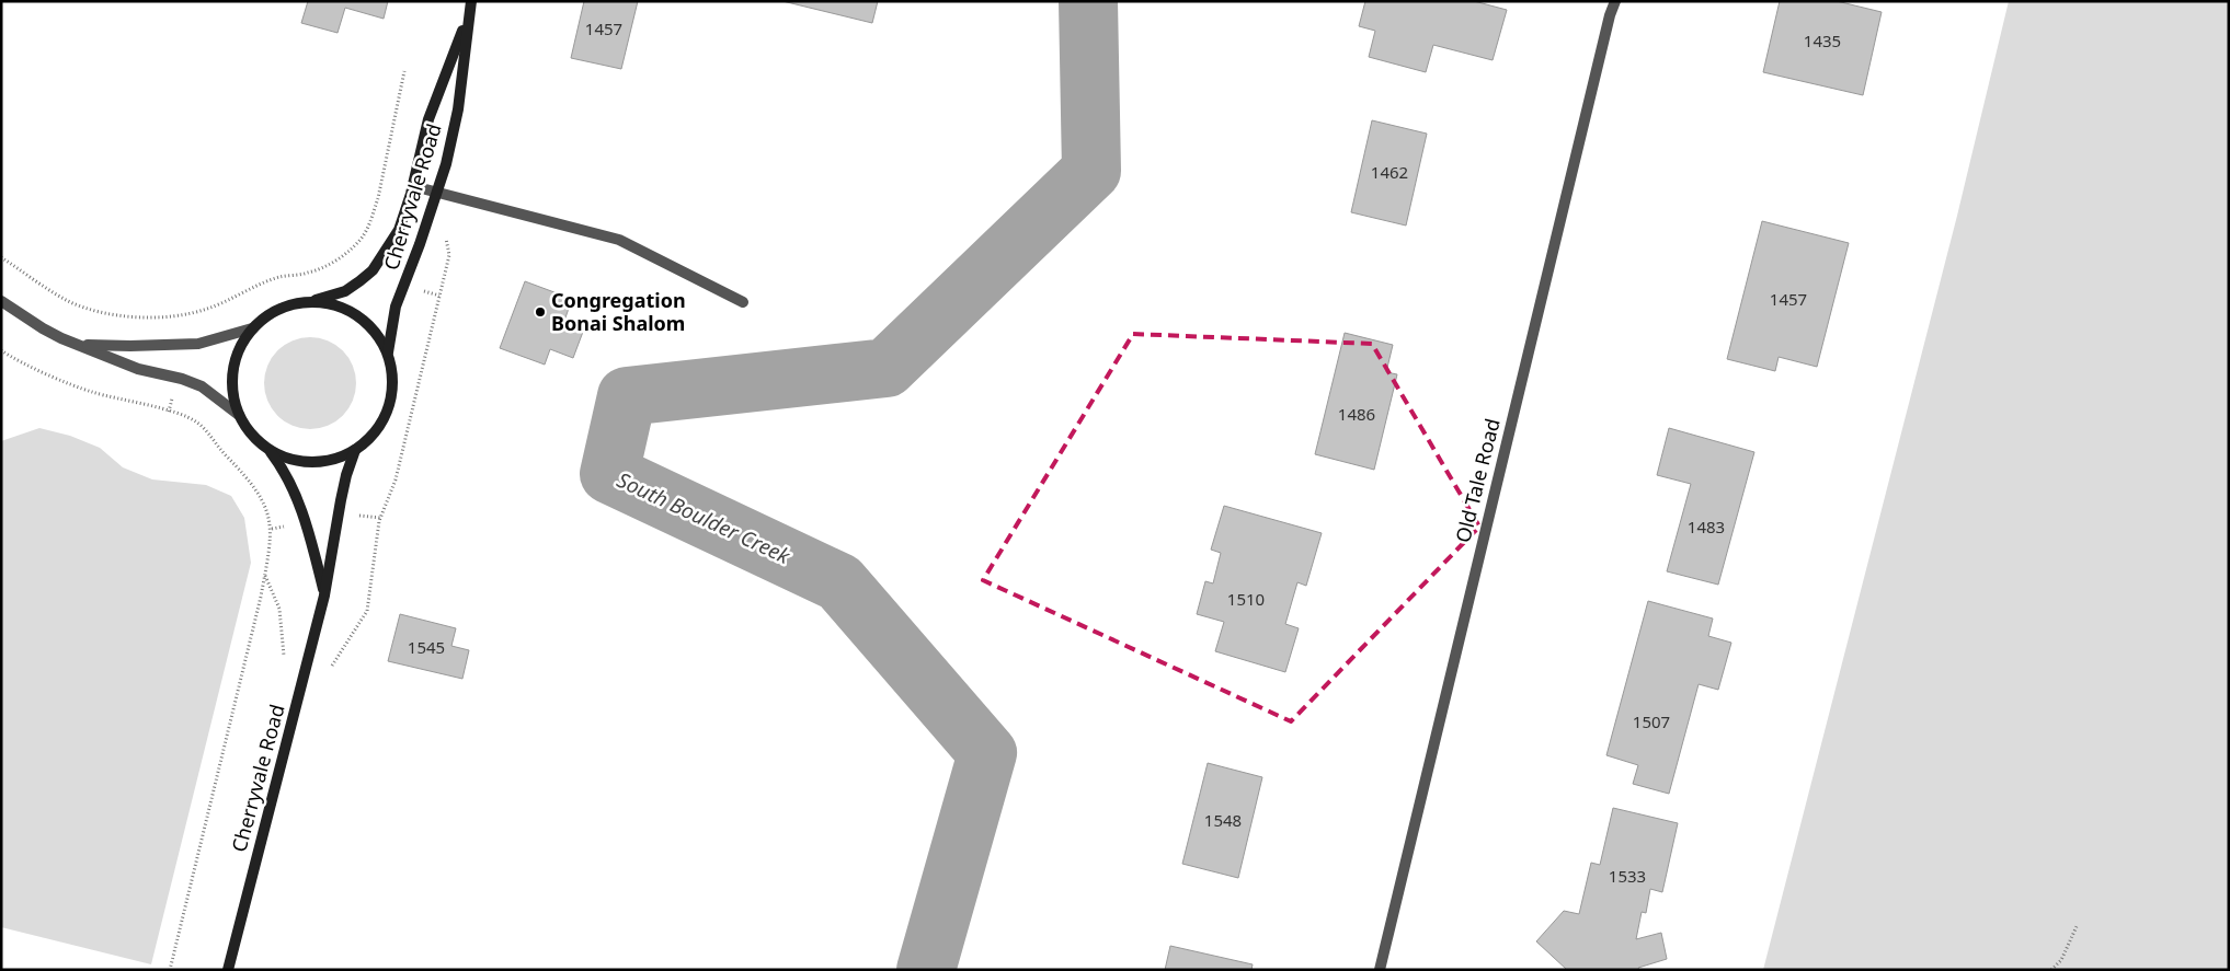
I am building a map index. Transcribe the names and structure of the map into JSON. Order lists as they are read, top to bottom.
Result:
{
  "streets": {
    "street": ["Cherryvale Road", "Old Tale Road"]
  },
  "water": ["South Boulder Creek"],
  "places": ["Congregation Bonai Shalom"],
  "house_numbers": [
    "1457",
    "1435",
    "1462",
    "1457",
    "1486",
    "1483",
    "1510",
    "1545",
    "1507",
    "1548",
    "1533"
  ]
}
